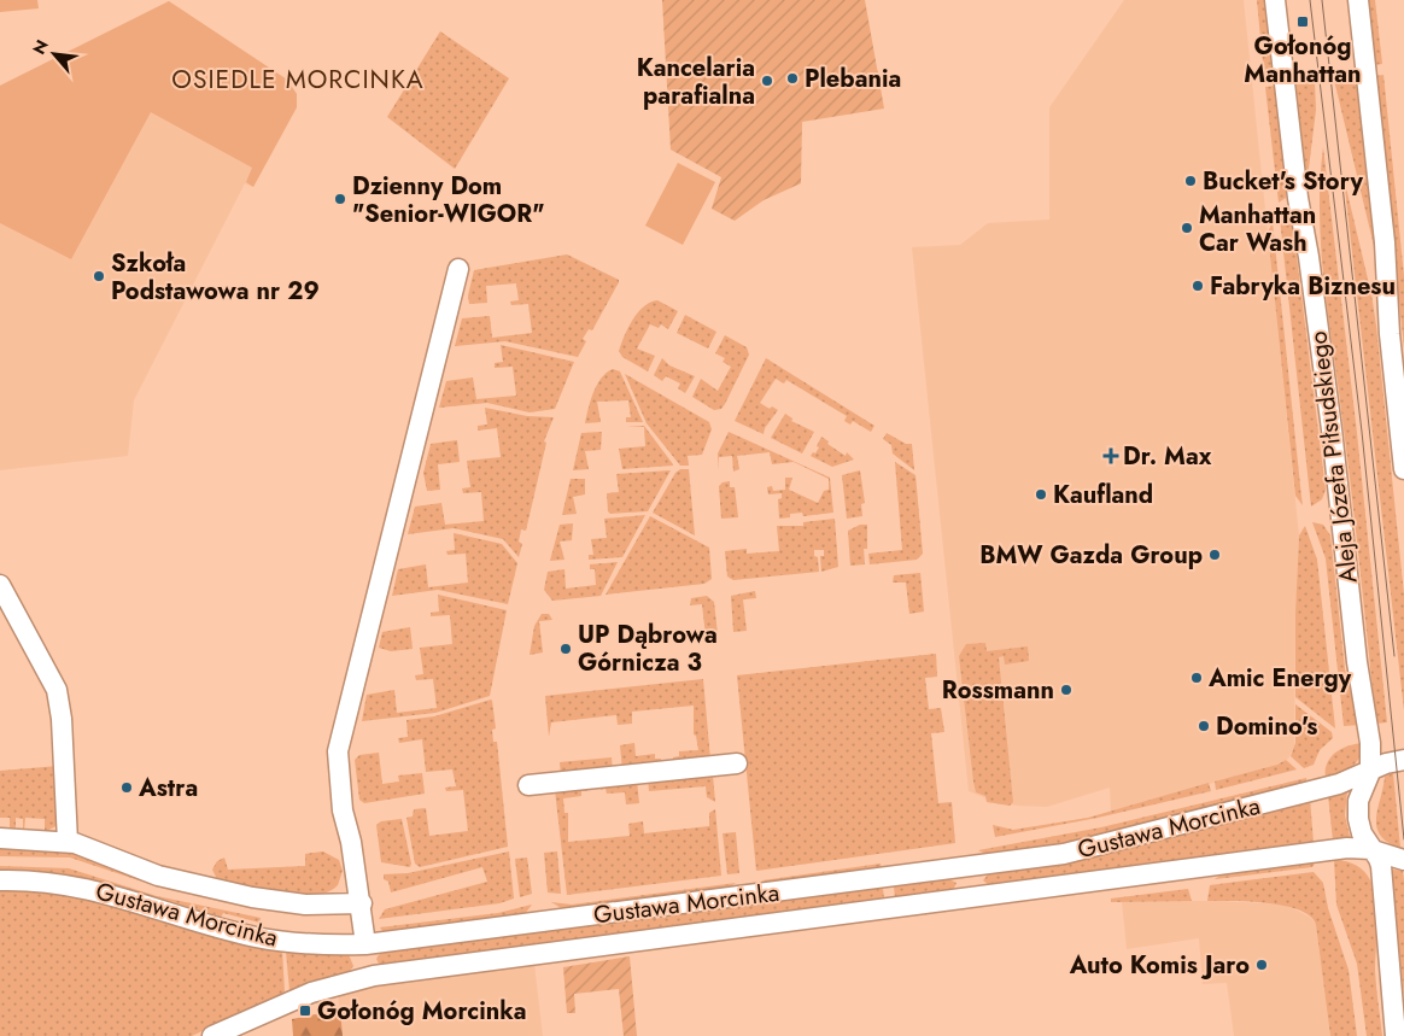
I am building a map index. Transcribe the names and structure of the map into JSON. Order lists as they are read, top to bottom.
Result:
{
  "streets": {
    "street": ["Aleja Józefa Piłsudskiego", "Gustawa Morcinka"]
  },
  "crossings": [
    ["Aleja Józefa Piłsudskiego", "Gustawa Morcinka"]
  ],
  "districts": ["OSIEDLE MORCINKA"],
  "places": {
    "transit": ["Gołonóg Manhattan", "Gołonóg Morcinka"],
    "other": [
      "Plebania",
      "Kancelaria parafialna",
      "Bucket's Story",
      "Dzienny Dom \"Senior-WIGOR\"",
      "Manhattan Car Wash",
      "Szkoła Podstawowa nr 29",
      "Fabryka Biznesu",
      "Kaufland",
      "BMW Gazda Group",
      "UP Dąbrowa Górnicza 3",
      "Amic Energy",
      "Rossmann",
      "Domino's",
      "Astra",
      "Auto Komis Jaro"
    ],
    "health": ["Dr. Max"]
  },
  "north": "top left"
}
